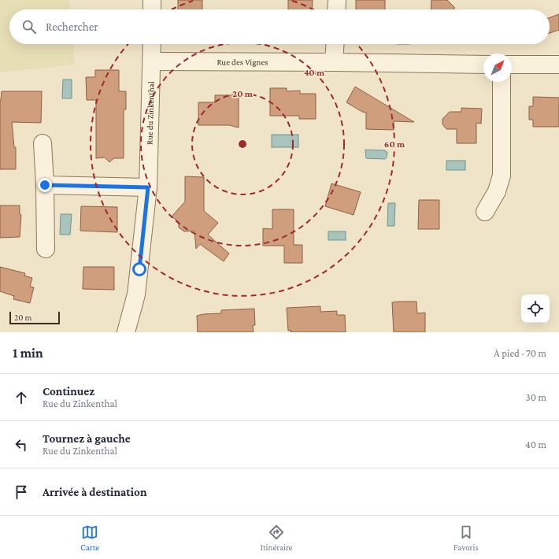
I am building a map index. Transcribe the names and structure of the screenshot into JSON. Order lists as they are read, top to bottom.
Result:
{
  "streets": {
    "street": ["Rue des Vignes", "Rue du Zinkenthal"]
  },
  "crossings": [
    ["Rue des Vignes", "Rue du Zinkenthal"]
  ],
  "scale_bar": "20 m",
  "north": "top right",
  "page": {
    "search": "Rechercher",
    "scale": "20 m",
    "heading": ["1 min", "À pied · 70 m"],
    "list": [
      ["Continuez", "Rue du Zinkenthal", "30 m"],
      ["Tournez à gauche", "Rue du Zinkenthal", "40 m"],
      "Arrivée à destination"
    ],
    "nav": ["Carte", "Itinéraire", "Favoris"]
  },
  "rings": ["40 m", "20 m", "60 m"]
}
